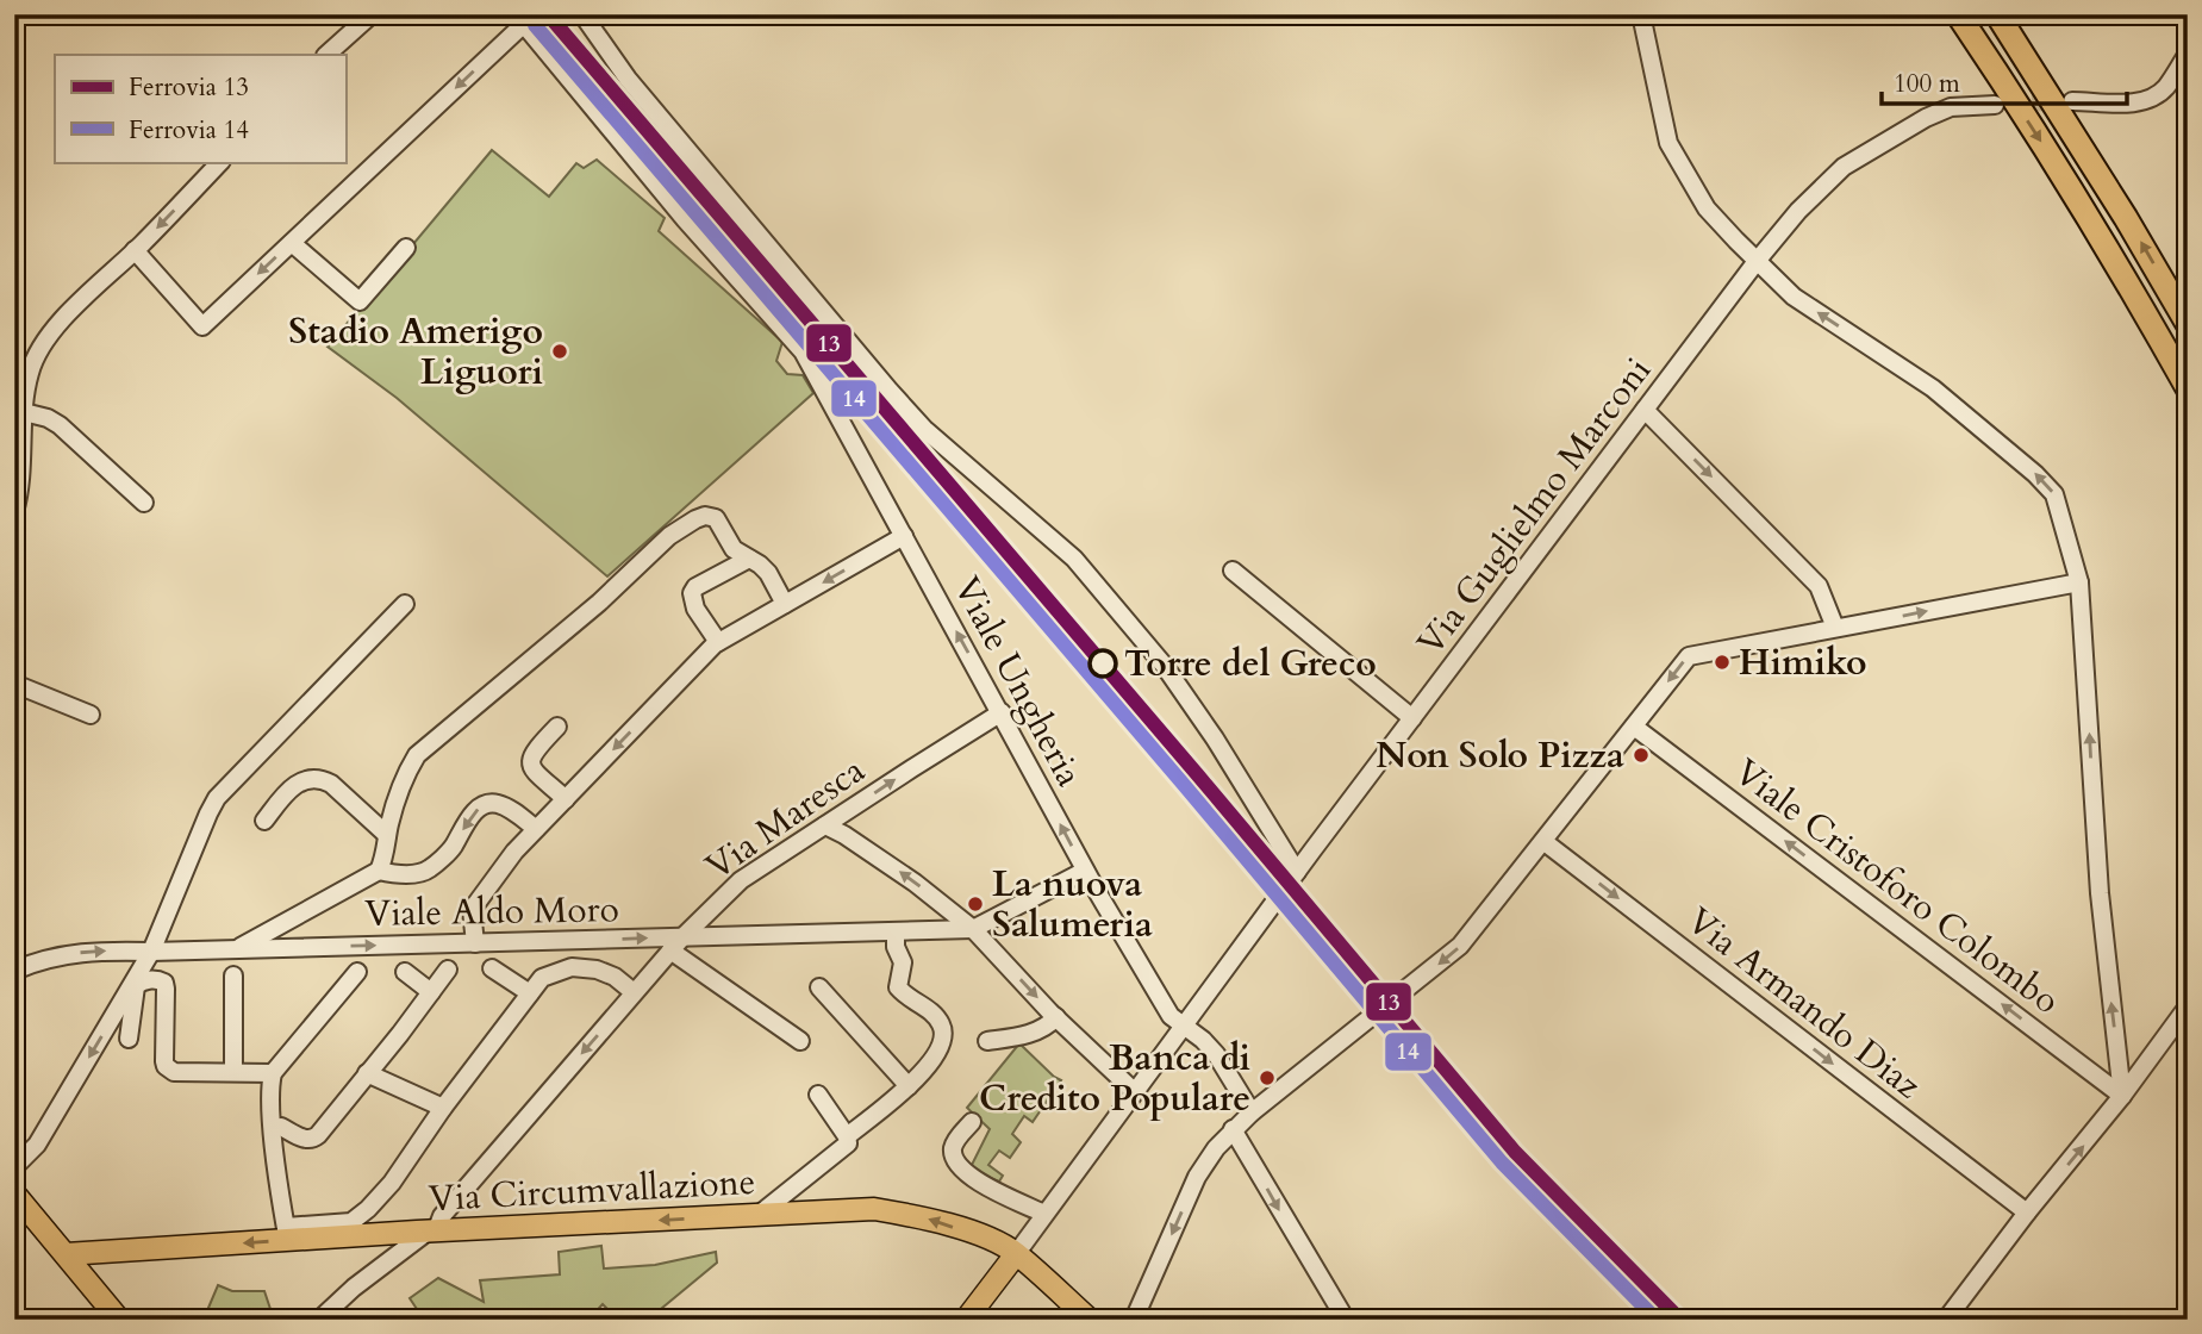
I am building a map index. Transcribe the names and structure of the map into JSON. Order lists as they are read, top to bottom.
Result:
{
  "streets": {
    "main road": ["Via Circumvallazione"],
    "street": [
      "Via Guglielmo Marconi",
      "Viale Ungheria",
      "Via Maresca",
      "Viale Cristoforo Colombo",
      "Viale Aldo Moro",
      "Via Armando Diaz"
    ]
  },
  "crossings": [
    ["Via Guglielmo Marconi", "Viale Ungheria"],
    ["Via Guglielmo Marconi", "Via Circumvallazione"],
    ["Viale Ungheria", "Via Maresca"],
    ["Via Maresca", "Viale Aldo Moro"],
    ["Via Maresca", "Via Circumvallazione"]
  ],
  "one_way": [
    "Viale Cristoforo Colombo",
    "Viale Aldo Moro",
    "Via Armando Diaz",
    "Via Circumvallazione"
  ],
  "places": [
    "Stadio Amerigo Liguori",
    "Himiko",
    "Torre del Greco",
    "Non Solo Pizza",
    "La nuova Salumeria",
    "Banca di Credito Populare"
  ],
  "lines": ["rail line 13", "rail line 14"],
  "legend": ["Ferrovia 13", "Ferrovia 14"],
  "scale_bar": "100 m"
}
